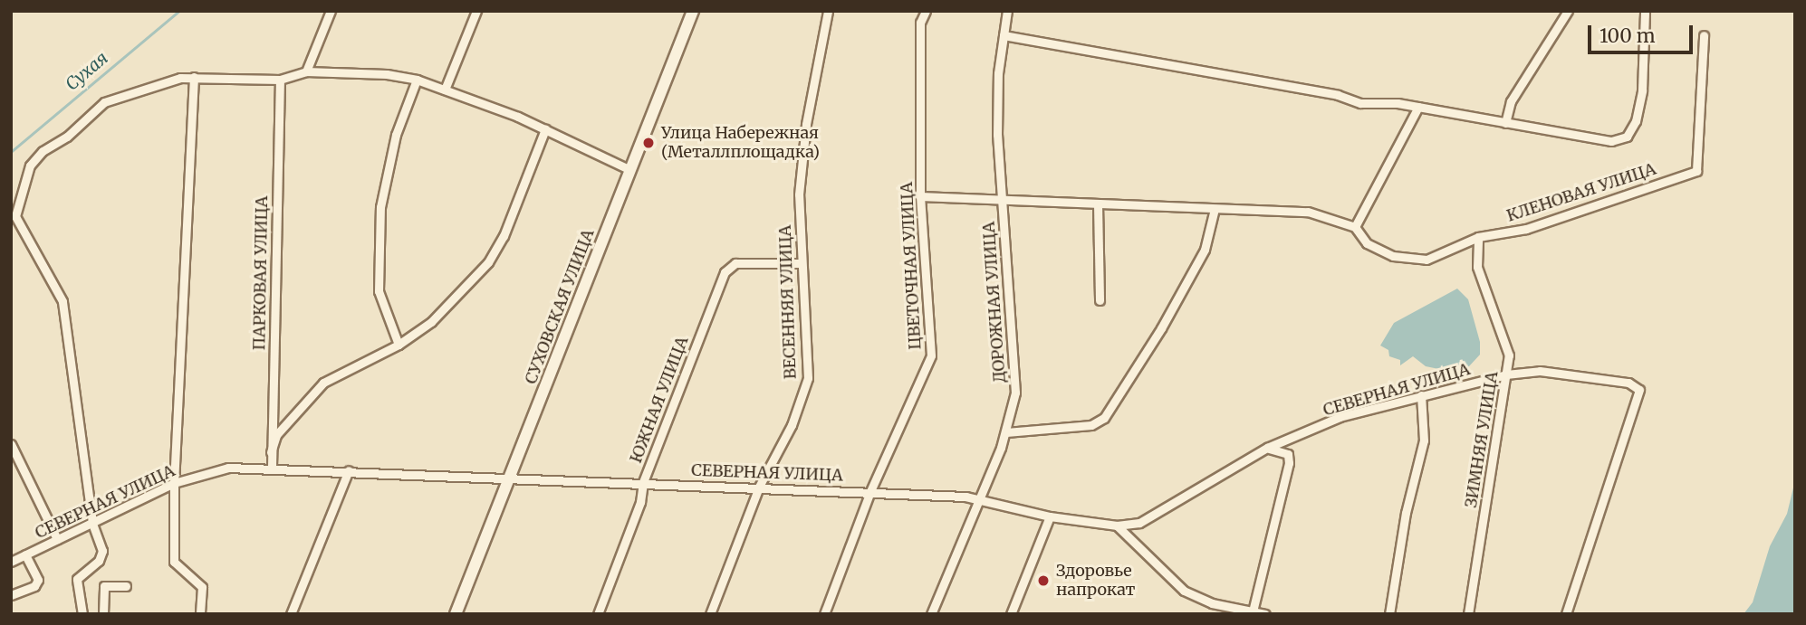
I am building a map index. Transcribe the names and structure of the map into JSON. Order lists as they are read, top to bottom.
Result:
{
  "streets": {
    "street": [
      "КЛЕНОВАЯ УЛИЦА",
      "ЦВЕТОЧНАЯ УЛИЦА",
      "ПАРКОВАЯ УЛИЦА",
      "ВЕСЕННЯЯ УЛИЦА",
      "ДОРОЖНАЯ УЛИЦА",
      "СУХОВСКАЯ УЛИЦА",
      "СЕВЕРНАЯ УЛИЦА",
      "ЮЖНАЯ УЛИЦА",
      "ЗИМНЯЯ УЛИЦА"
    ]
  },
  "crossings": [
    ["КЛЕНОВАЯ УЛИЦА", "ЦВЕТОЧНАЯ УЛИЦА"],
    ["КЛЕНОВАЯ УЛИЦА", "ДОРОЖНАЯ УЛИЦА"],
    ["КЛЕНОВАЯ УЛИЦА", "ЗИМНЯЯ УЛИЦА"],
    ["ЦВЕТОЧНАЯ УЛИЦА", "СЕВЕРНАЯ УЛИЦА"],
    ["ПАРКОВАЯ УЛИЦА", "СЕВЕРНАЯ УЛИЦА"],
    ["ВЕСЕННЯЯ УЛИЦА", "СЕВЕРНАЯ УЛИЦА"],
    ["ВЕСЕННЯЯ УЛИЦА", "ЮЖНАЯ УЛИЦА"],
    ["ДОРОЖНАЯ УЛИЦА", "СЕВЕРНАЯ УЛИЦА"],
    ["СУХОВСКАЯ УЛИЦА", "СЕВЕРНАЯ УЛИЦА"],
    ["СЕВЕРНАЯ УЛИЦА", "ЮЖНАЯ УЛИЦА"],
    ["СЕВЕРНАЯ УЛИЦА", "ЗИМНЯЯ УЛИЦА"]
  ],
  "water": ["Сухая"],
  "places": ["Улица Набережная (Металлплощадка)", "Здоровье напрокат"],
  "scale_bar": "100 m"
}
